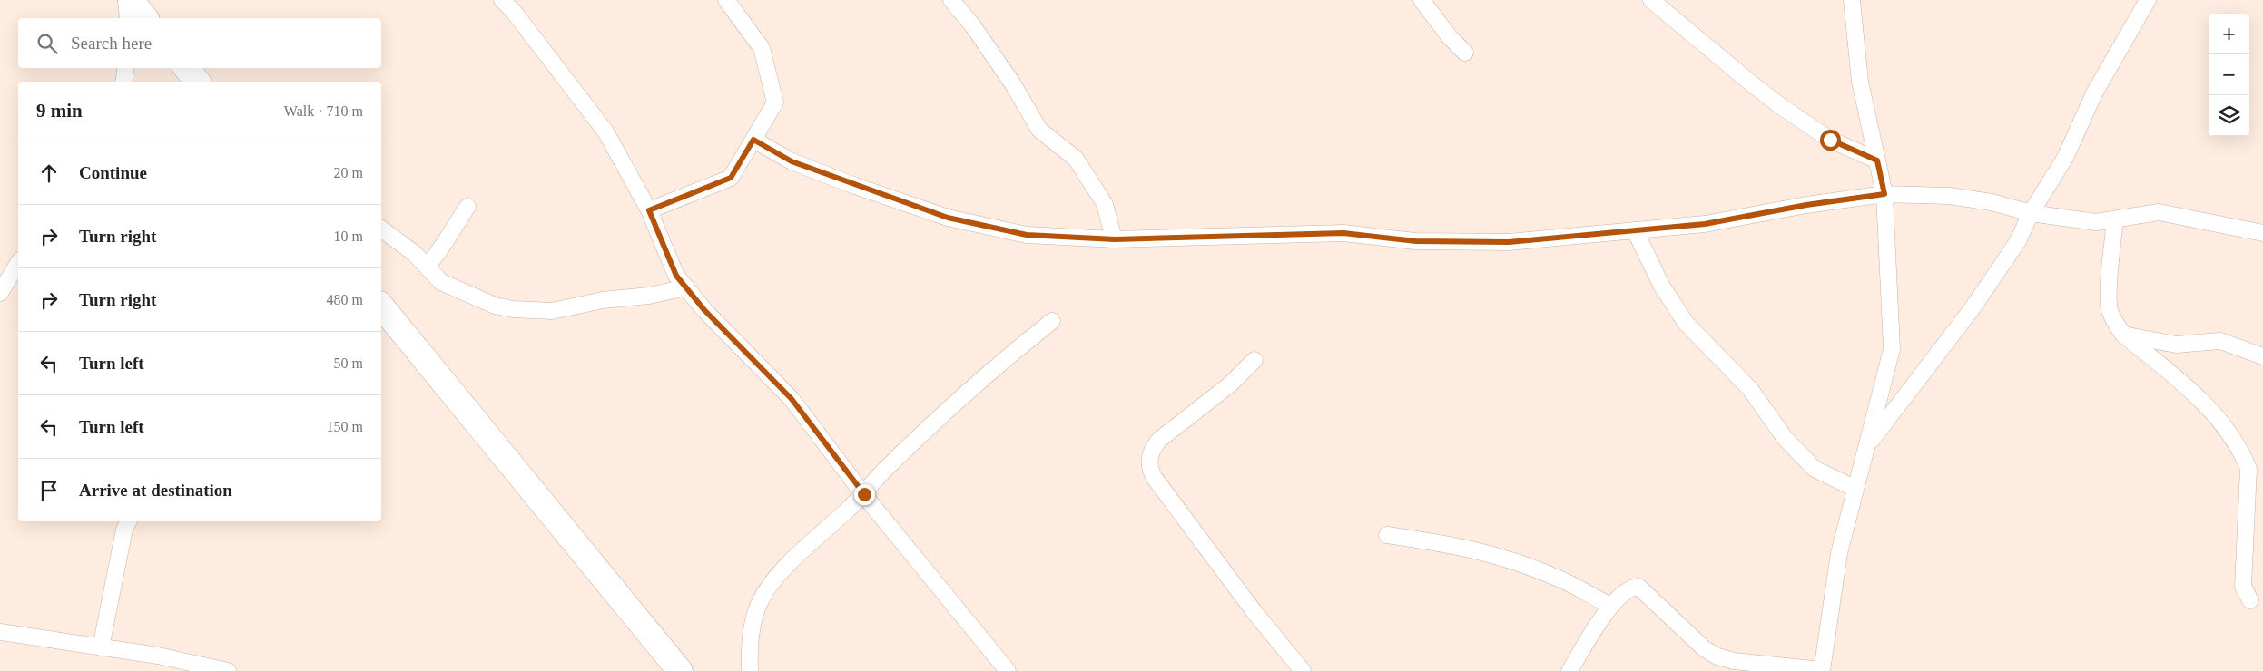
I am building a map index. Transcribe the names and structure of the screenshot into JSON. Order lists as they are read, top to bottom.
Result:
{
  "page": {
    "map_buttons": ["+", "−"],
    "search": "Search here",
    "heading": ["9 min", "Walk · 710 m"],
    "list": [
      ["Continue", "20 m"],
      ["Turn right", "10 m"],
      ["Turn right", "480 m"],
      ["Turn left", "50 m"],
      ["Turn left", "150 m"],
      "Arrive at destination"
    ]
  }
}
